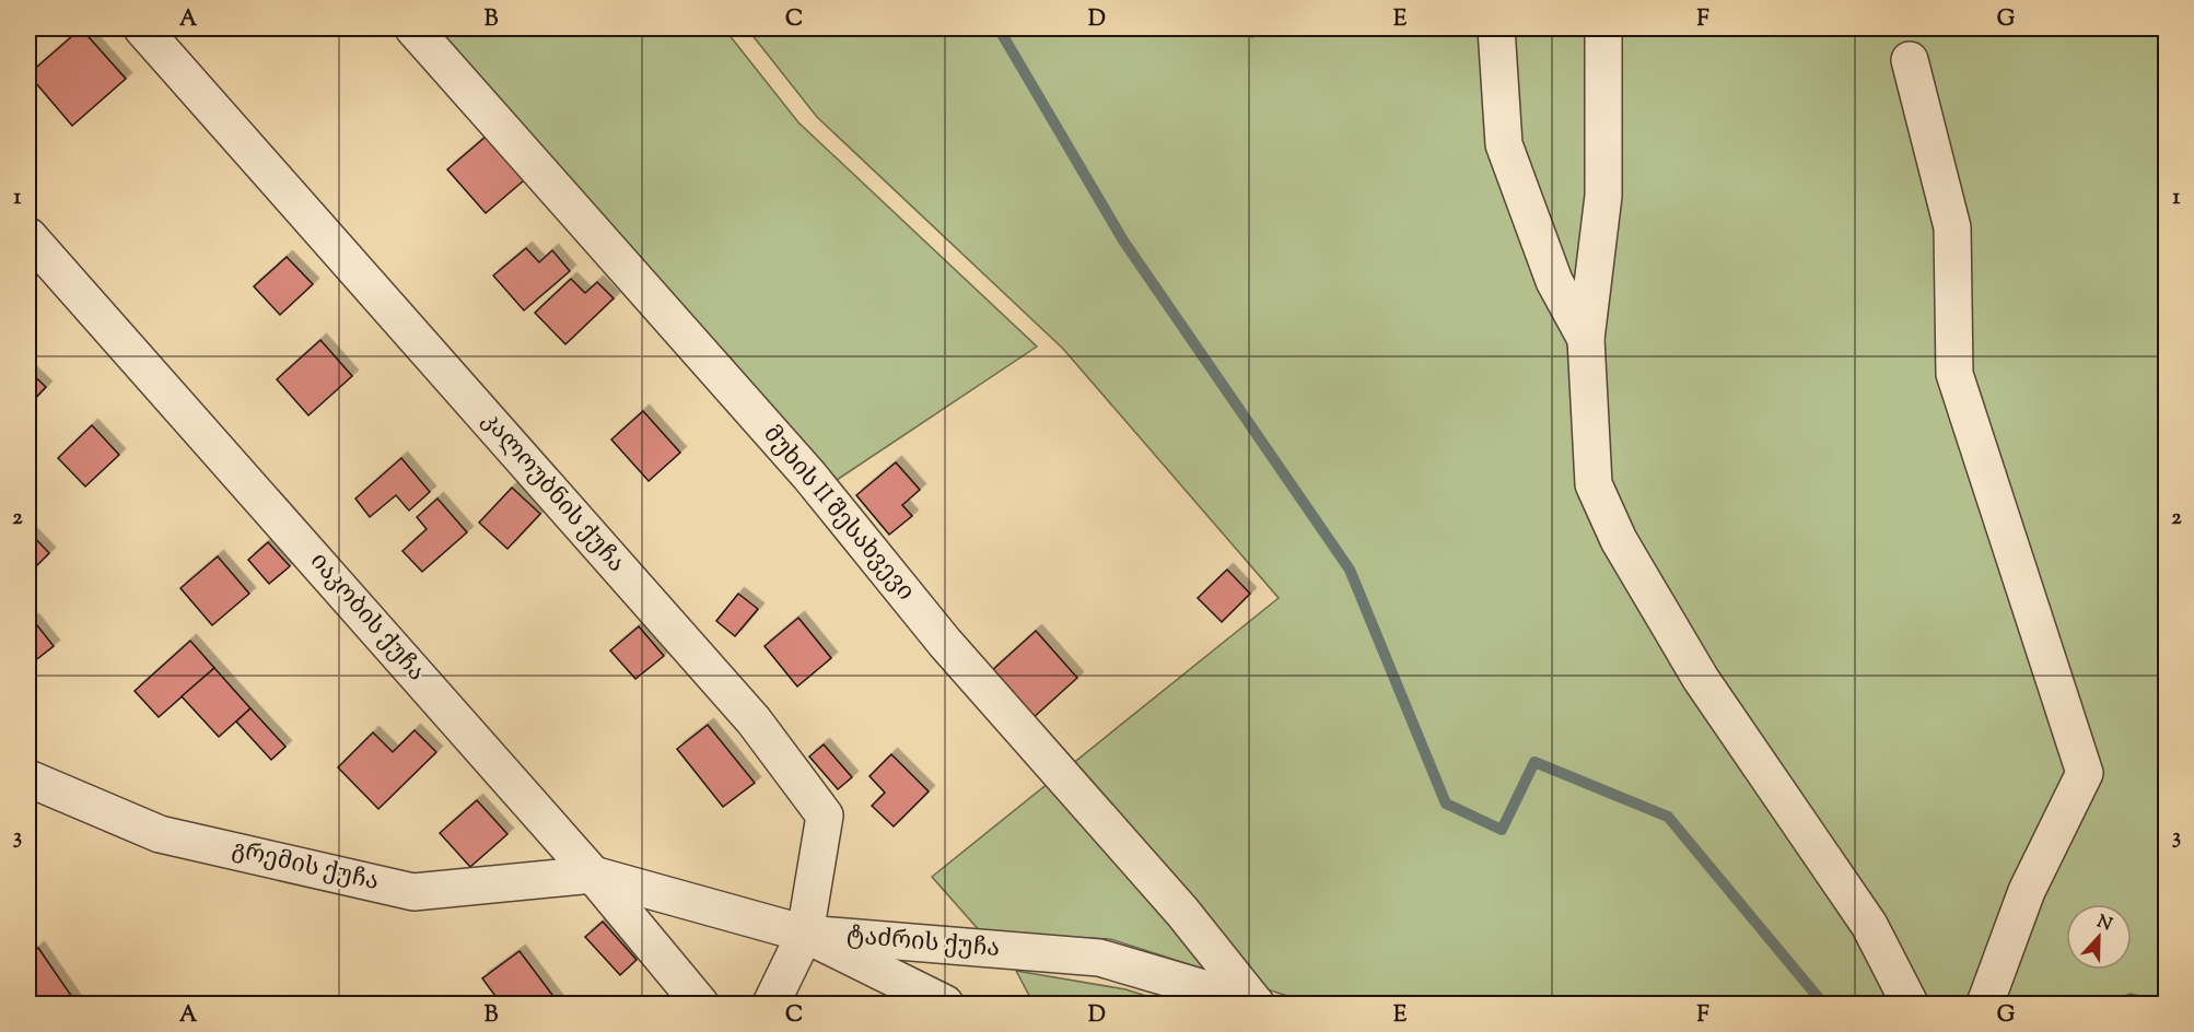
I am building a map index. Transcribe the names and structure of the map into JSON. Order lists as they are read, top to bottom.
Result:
{
  "streets": {
    "street": [
      "კალოუბნის ქუჩა",
      "მუხის II შესახვევი",
      "იაკობის ქუჩა",
      "გრემის ქუჩა",
      "ტაძრის ქუჩა"
    ]
  },
  "crossings": [
    ["კალოუბნის ქუჩა", "ტაძრის ქუჩა"],
    ["მუხის II შესახვევი", "ტაძრის ქუჩა"],
    ["იაკობის ქუჩა", "გრემის ქუჩა"],
    ["იაკობის ქუჩა", "ტაძრის ქუჩა"],
    ["გრემის ქუჩა", "ტაძრის ქუჩა"]
  ],
  "north": "top",
  "grid": {
    "columns": [
      "A",
      "B",
      "C",
      "D",
      "E",
      "F",
      "G"
    ],
    "rows": ["1", "2", "3"]
  }
}
